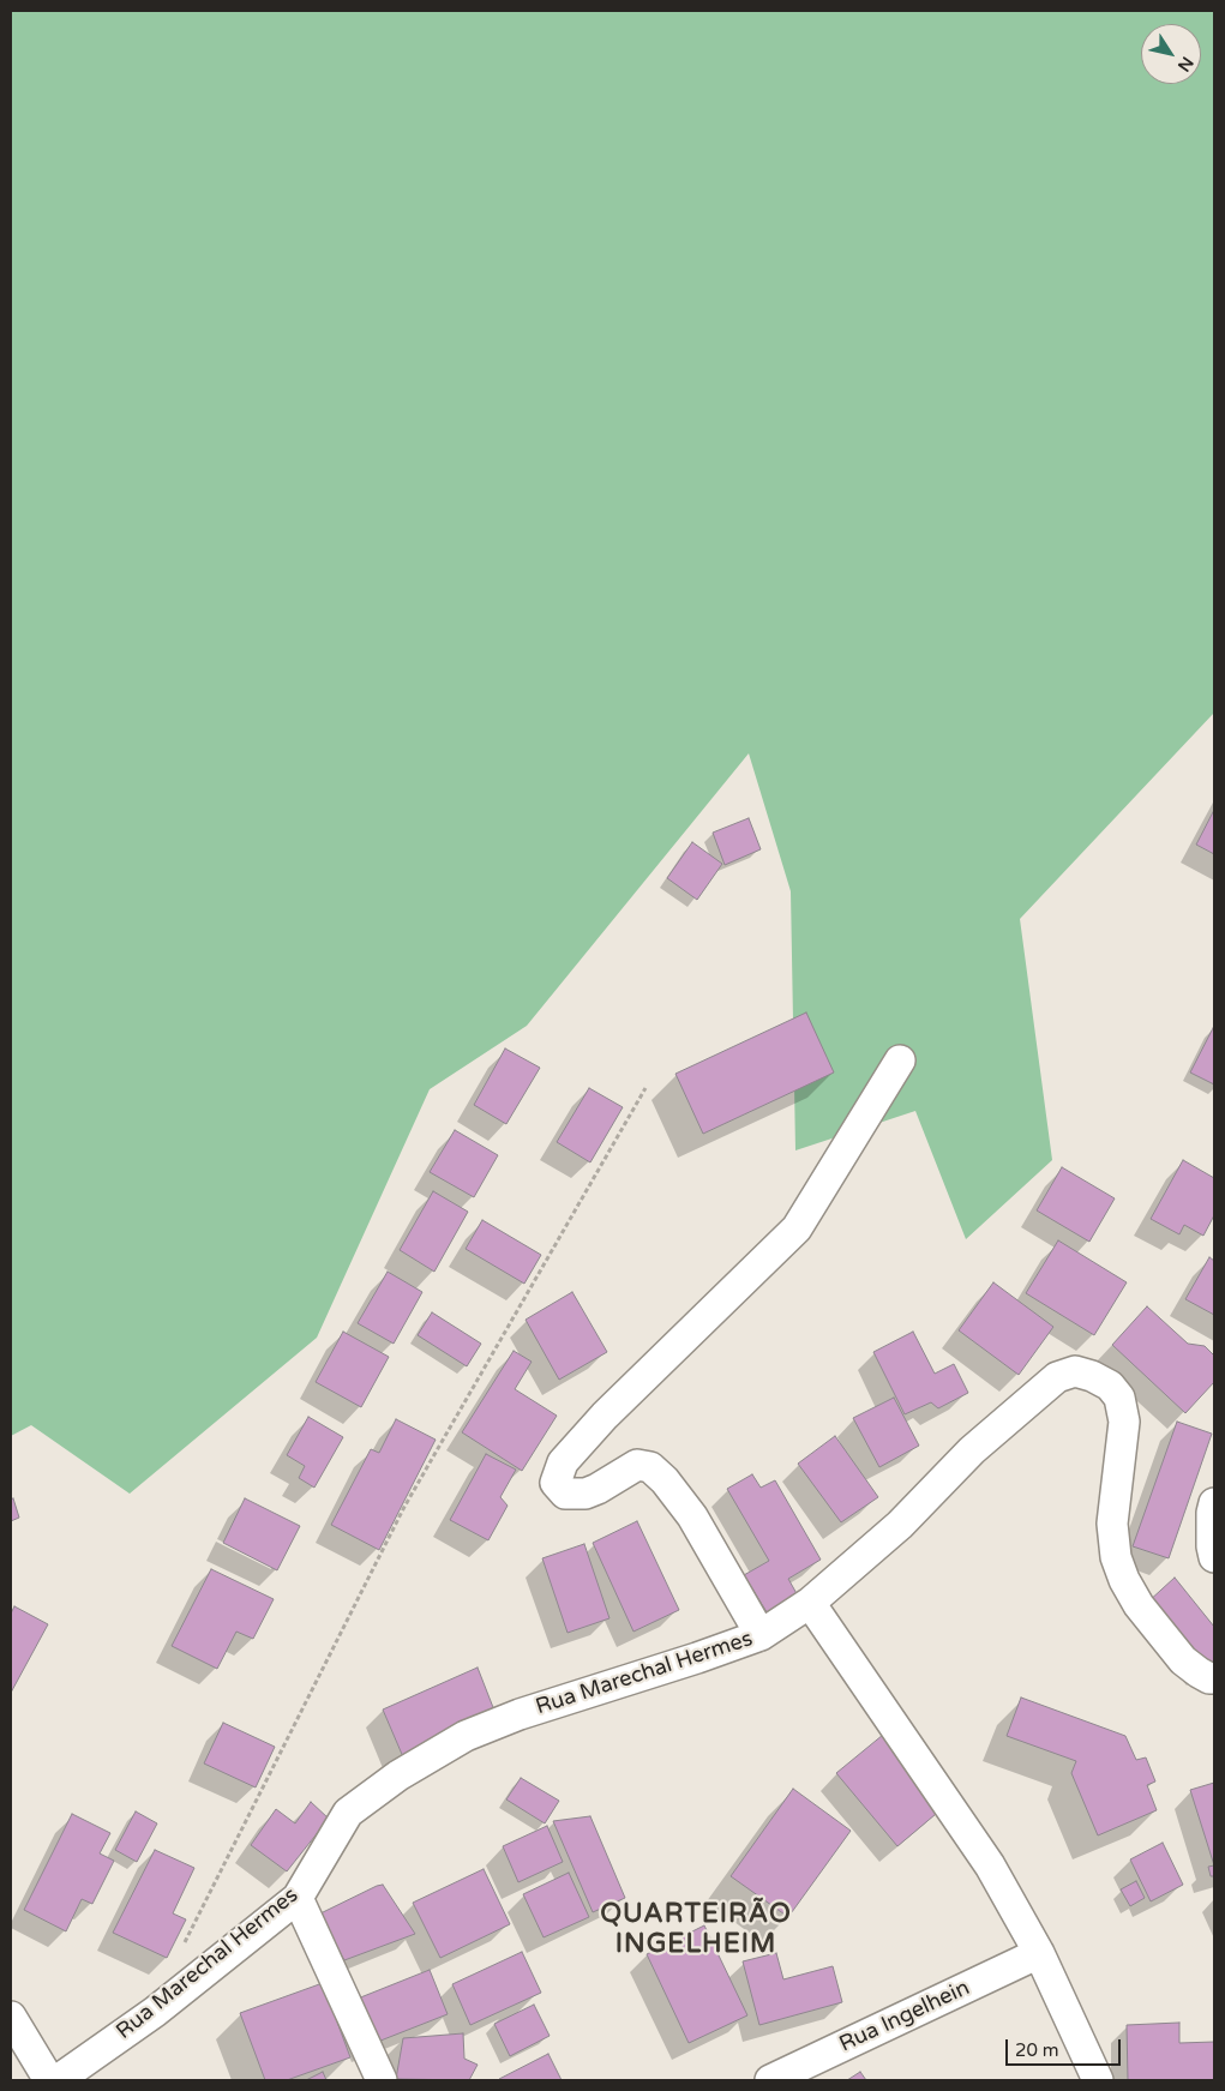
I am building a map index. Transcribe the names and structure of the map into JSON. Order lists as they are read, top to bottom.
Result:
{
  "streets": {
    "street": ["Rua Marechal Hermes", "Rua Ingelhein"]
  },
  "districts": ["QUARTEIRÃO INGELHEIM"],
  "scale_bar": "20 m",
  "north": "bottom right"
}
